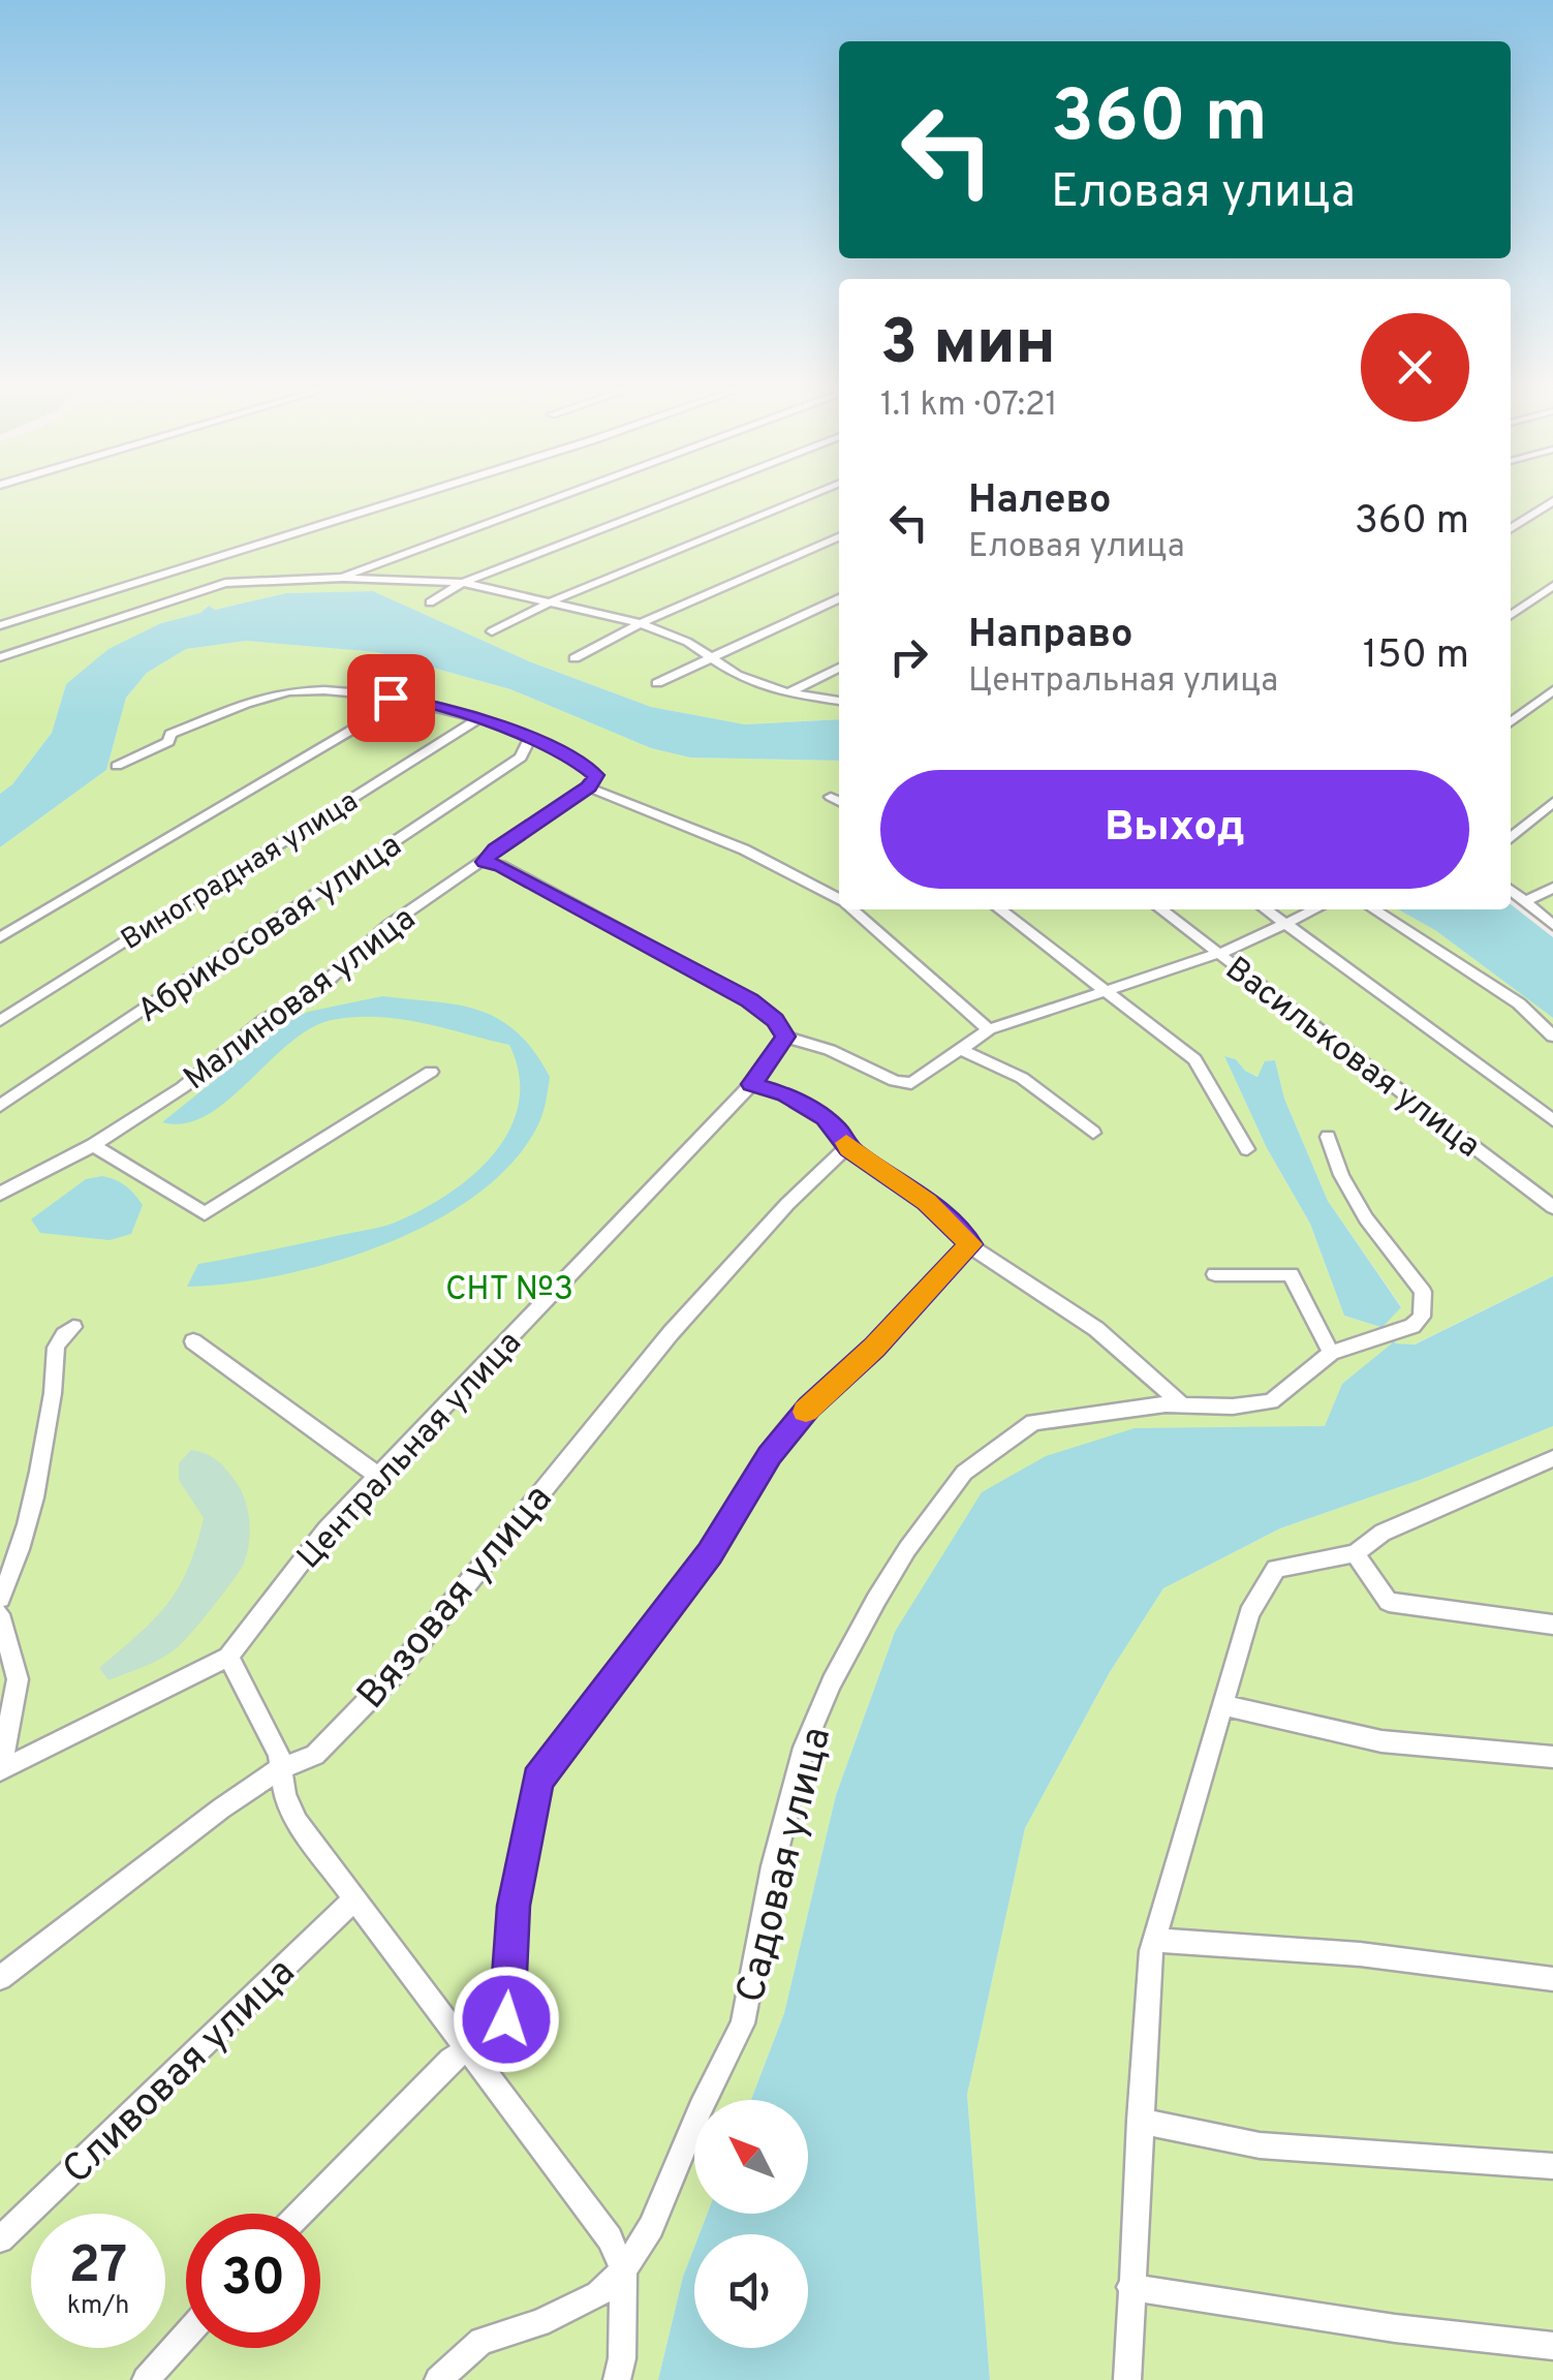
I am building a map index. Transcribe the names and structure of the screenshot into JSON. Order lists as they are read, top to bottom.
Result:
{
  "streets": {
    "street": [
      "Виноградная улица",
      "Абрикосовая улица",
      "Малиновая улица",
      "Васильковая улица",
      "Центральная улица",
      "Вязовая улица",
      "Садовая улица",
      "Сливовая улица"
    ]
  },
  "parks": ["СНТ №3"],
  "north": "top left",
  "page": {
    "turn": ["360 m", "Еловая улица"],
    "heading": ["3 мин", "1.1 km · 07:21"],
    "list": [
      {
        "name": "Налево",
        "note": "Еловая улица",
        "value": "360 m"
      },
      {
        "name": "Направо",
        "note": "Центральная улица",
        "value": "150 m"
      }
    ],
    "buttons": "Выход",
    "speed": "27 km/h",
    "limit": "30"
  }
}
